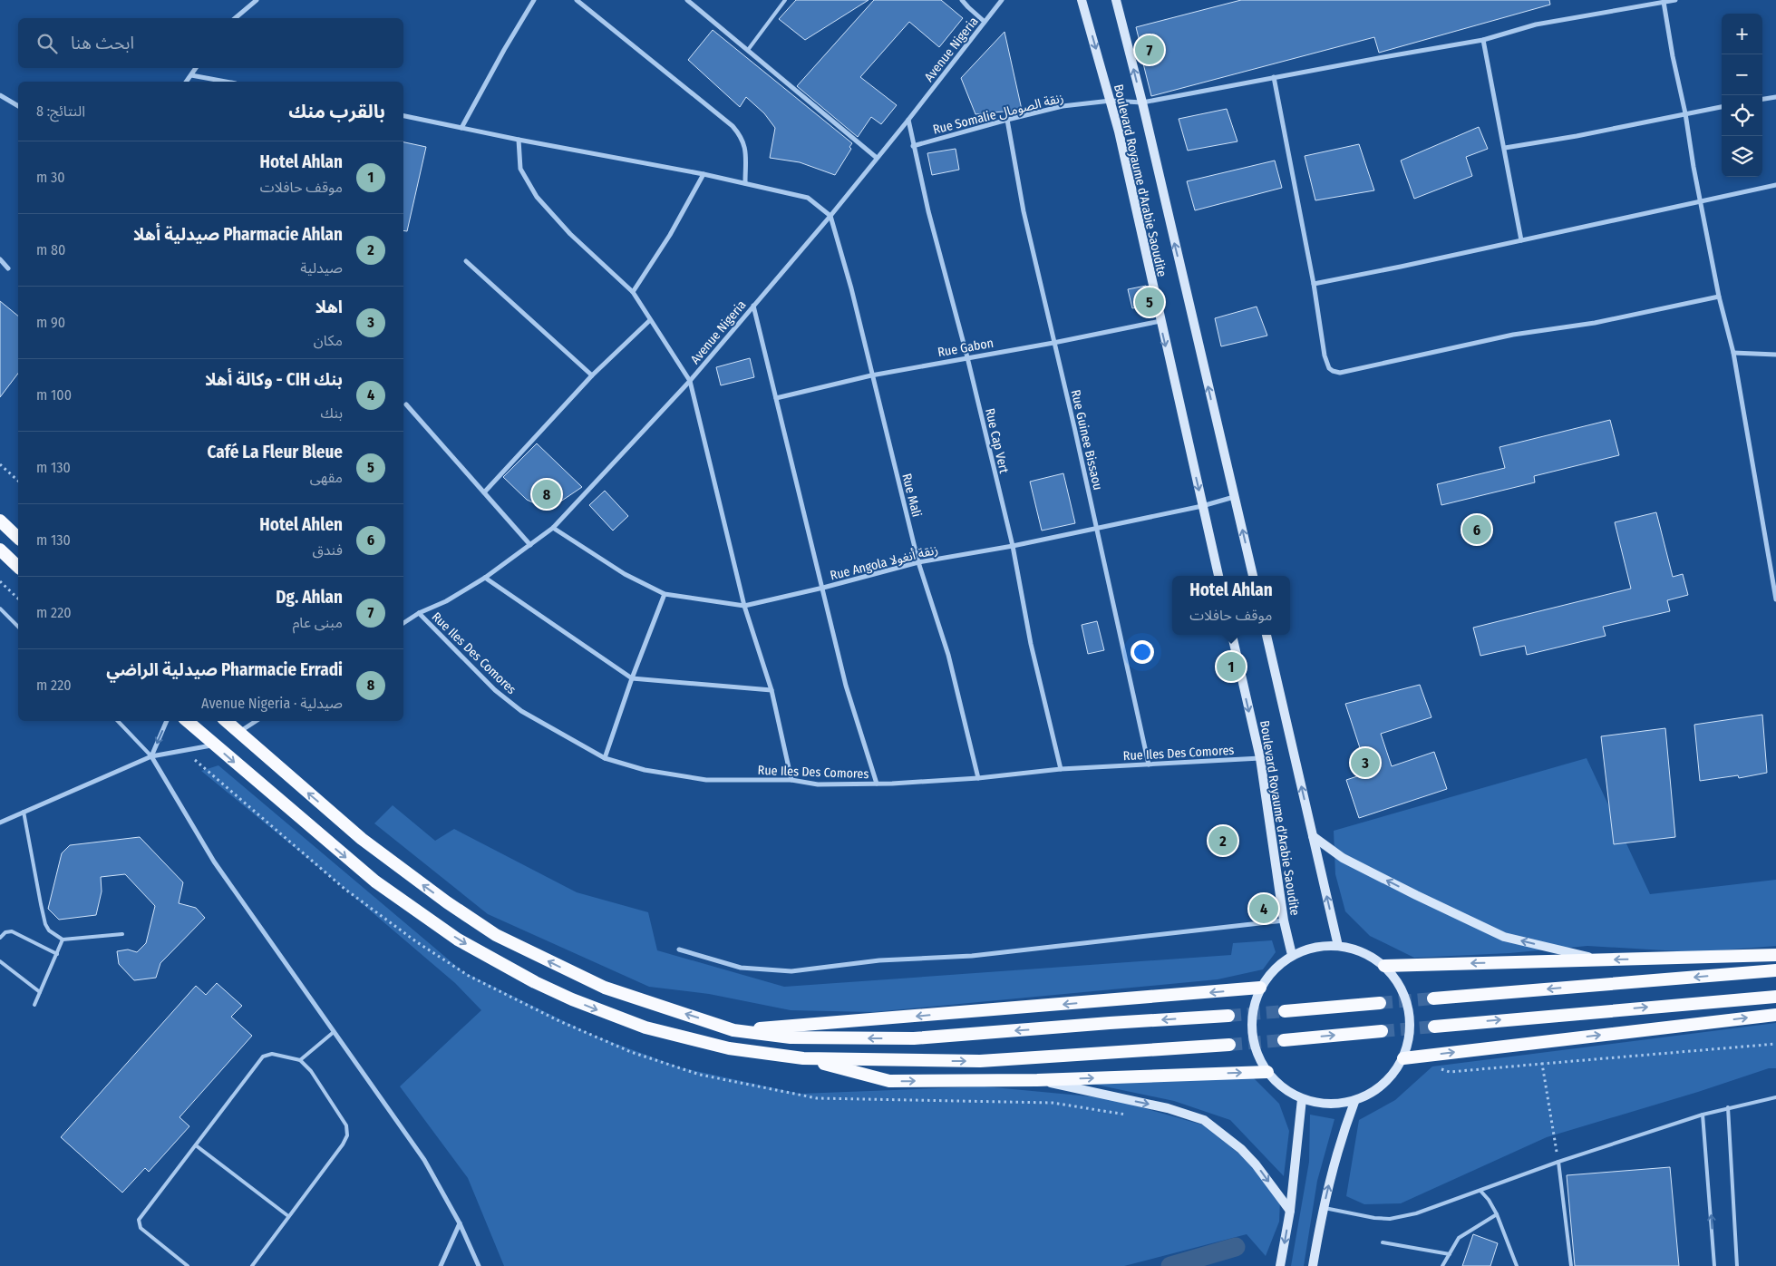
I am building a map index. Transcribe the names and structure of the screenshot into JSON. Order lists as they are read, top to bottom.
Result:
{
  "streets": {
    "main road": ["Boulevard Royaume d'Arabie Saoudite"],
    "street": [
      "Avenue Nigeria",
      "Rue Somalie زنقة الصومال",
      "Rue Gabon",
      "Rue Guinee Bissaou",
      "Rue Cap Vert",
      "Rue Mali",
      "Rue Angola زنقة أنغولا",
      "Rue Iles Des Comores"
    ]
  },
  "crossings": [
    ["Avenue Nigeria", "Rue Cap Vert"],
    ["Avenue Nigeria", "Rue Mali"],
    ["Avenue Nigeria", "Rue Angola زنقة أنغولا"],
    ["Avenue Nigeria", "Rue Iles Des Comores"],
    ["Rue Somalie زنقة الصومال", "Boulevard Royaume d'Arabie Saoudite"],
    ["Rue Somalie زنقة الصومال", "Rue Guinee Bissaou"],
    ["Rue Somalie زنقة الصومال", "Rue Cap Vert"],
    ["Boulevard Royaume d'Arabie Saoudite", "Rue Gabon"],
    ["Boulevard Royaume d'Arabie Saoudite", "Rue Angola زنقة أنغولا"],
    ["Boulevard Royaume d'Arabie Saoudite", "Rue Iles Des Comores"],
    ["Rue Gabon", "Rue Guinee Bissaou"],
    ["Rue Gabon", "Rue Cap Vert"],
    ["Rue Gabon", "Rue Mali"],
    ["Rue Guinee Bissaou", "Rue Angola زنقة أنغولا"],
    ["Rue Guinee Bissaou", "Rue Iles Des Comores"],
    ["Rue Cap Vert", "Rue Angola زنقة أنغولا"],
    ["Rue Cap Vert", "Rue Iles Des Comores"],
    ["Rue Mali", "Rue Angola زنقة أنغولا"],
    ["Rue Mali", "Rue Iles Des Comores"]
  ],
  "page": {
    "map_buttons": ["+", "−"],
    "search": "ابحث هنا",
    "pins": [
      "7",
      "5",
      "8",
      "6",
      "1",
      "3",
      "2",
      "4"
    ],
    "heading": ["بالقرب منك", "النتائج: 8"],
    "list": [
      {
        "mark": "1",
        "name": "Hotel Ahlan",
        "note": "موقف حافلات",
        "value": "30 m"
      },
      {
        "mark": "2",
        "name": "Pharmacie Ahlan صيدلية أهلا",
        "note": "صيدلية",
        "value": "80 m"
      },
      {
        "mark": "3",
        "name": "اهلا",
        "note": "مكان",
        "value": "90 m"
      },
      {
        "mark": "4",
        "name": "بنك CIH - وكالة أهلا",
        "note": "بنك",
        "value": "100 m"
      },
      {
        "mark": "5",
        "name": "Café La Fleur Bleue",
        "note": "مقهى",
        "value": "130 m"
      },
      {
        "mark": "6",
        "name": "Hotel Ahlen",
        "note": "فندق",
        "value": "130 m"
      },
      {
        "mark": "7",
        "name": "Dg. Ahlan",
        "note": "مبنى عام",
        "value": "220 m"
      },
      {
        "mark": "8",
        "name": "Pharmacie Erradi صيدلية الراضي",
        "note": "صيدلية · Avenue Nigeria",
        "value": "220 m"
      }
    ],
    "popup": ["Hotel Ahlan", "موقف حافلات"]
  }
}
